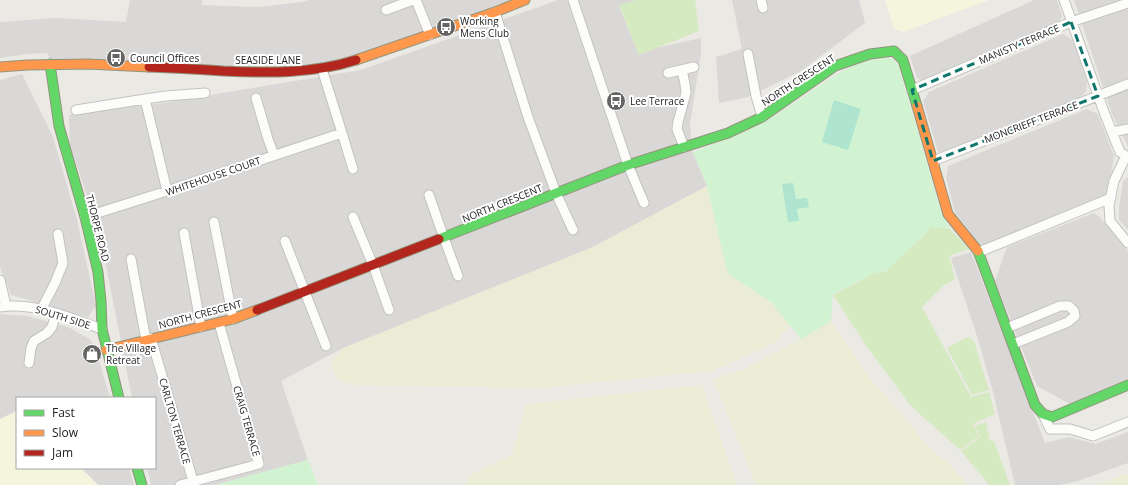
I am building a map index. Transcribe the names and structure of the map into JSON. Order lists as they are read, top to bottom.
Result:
{
  "streets": {
    "street": [
      "MANISTY TERRACE",
      "SEASIDE LANE",
      "NORTH CRESCENT",
      "MONCRIEFF TERRACE",
      "WHITEHOUSE COURT",
      "THORPE ROAD",
      "SOUTH SIDE",
      "CARLTON TERRACE",
      "CRAIG TERRACE"
    ]
  },
  "crossings": [
    ["MANISTY TERRACE", "NORTH CRESCENT"],
    ["SEASIDE LANE", "THORPE ROAD"],
    ["NORTH CRESCENT", "THORPE ROAD"],
    ["NORTH CRESCENT", "CARLTON TERRACE"],
    ["NORTH CRESCENT", "CRAIG TERRACE"],
    ["WHITEHOUSE COURT", "THORPE ROAD"],
    ["THORPE ROAD", "SOUTH SIDE"],
    ["CARLTON TERRACE", "CRAIG TERRACE"]
  ],
  "places": {
    "bus stop": ["Working Mens Club", "Council Offices", "Lee Terrace"],
    "shop": ["The Village Retreat"]
  },
  "legend": ["Fast", "Slow", "Jam"]
}
